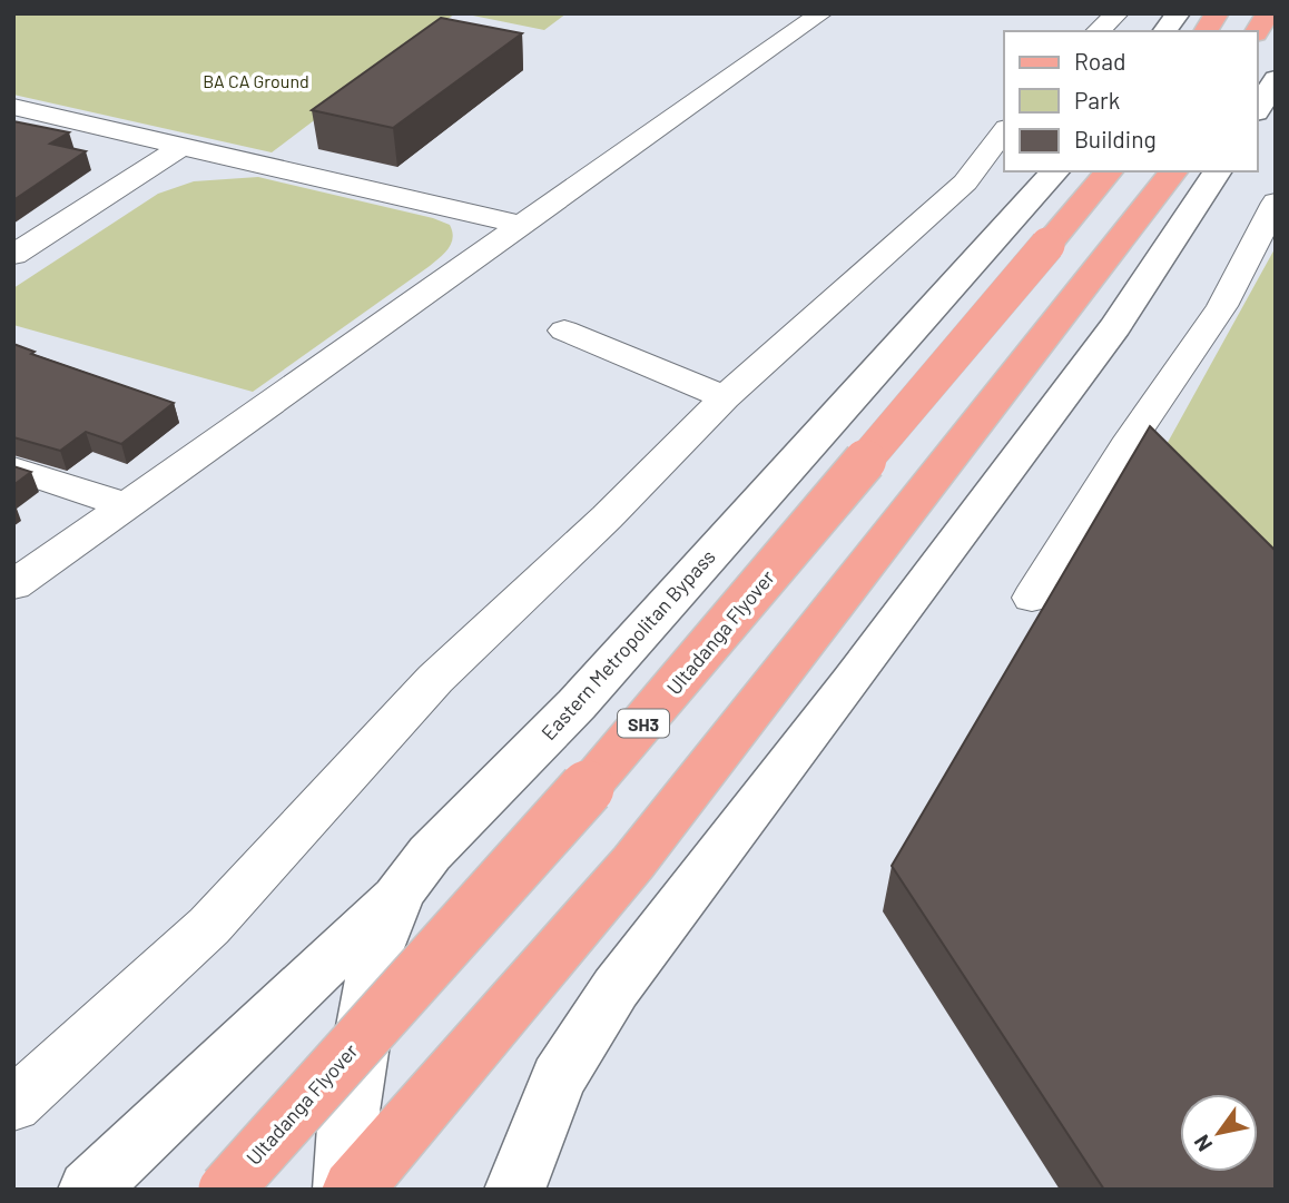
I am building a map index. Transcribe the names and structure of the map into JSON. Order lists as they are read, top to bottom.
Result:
{
  "streets": {
    "main road": ["Ultadanga Flyover", "Eastern Metropolitan Bypass", "SH3"]
  },
  "parks": ["BA CA Ground"],
  "legend": ["Road", "Park", "Building"],
  "north": "bottom left"
}
